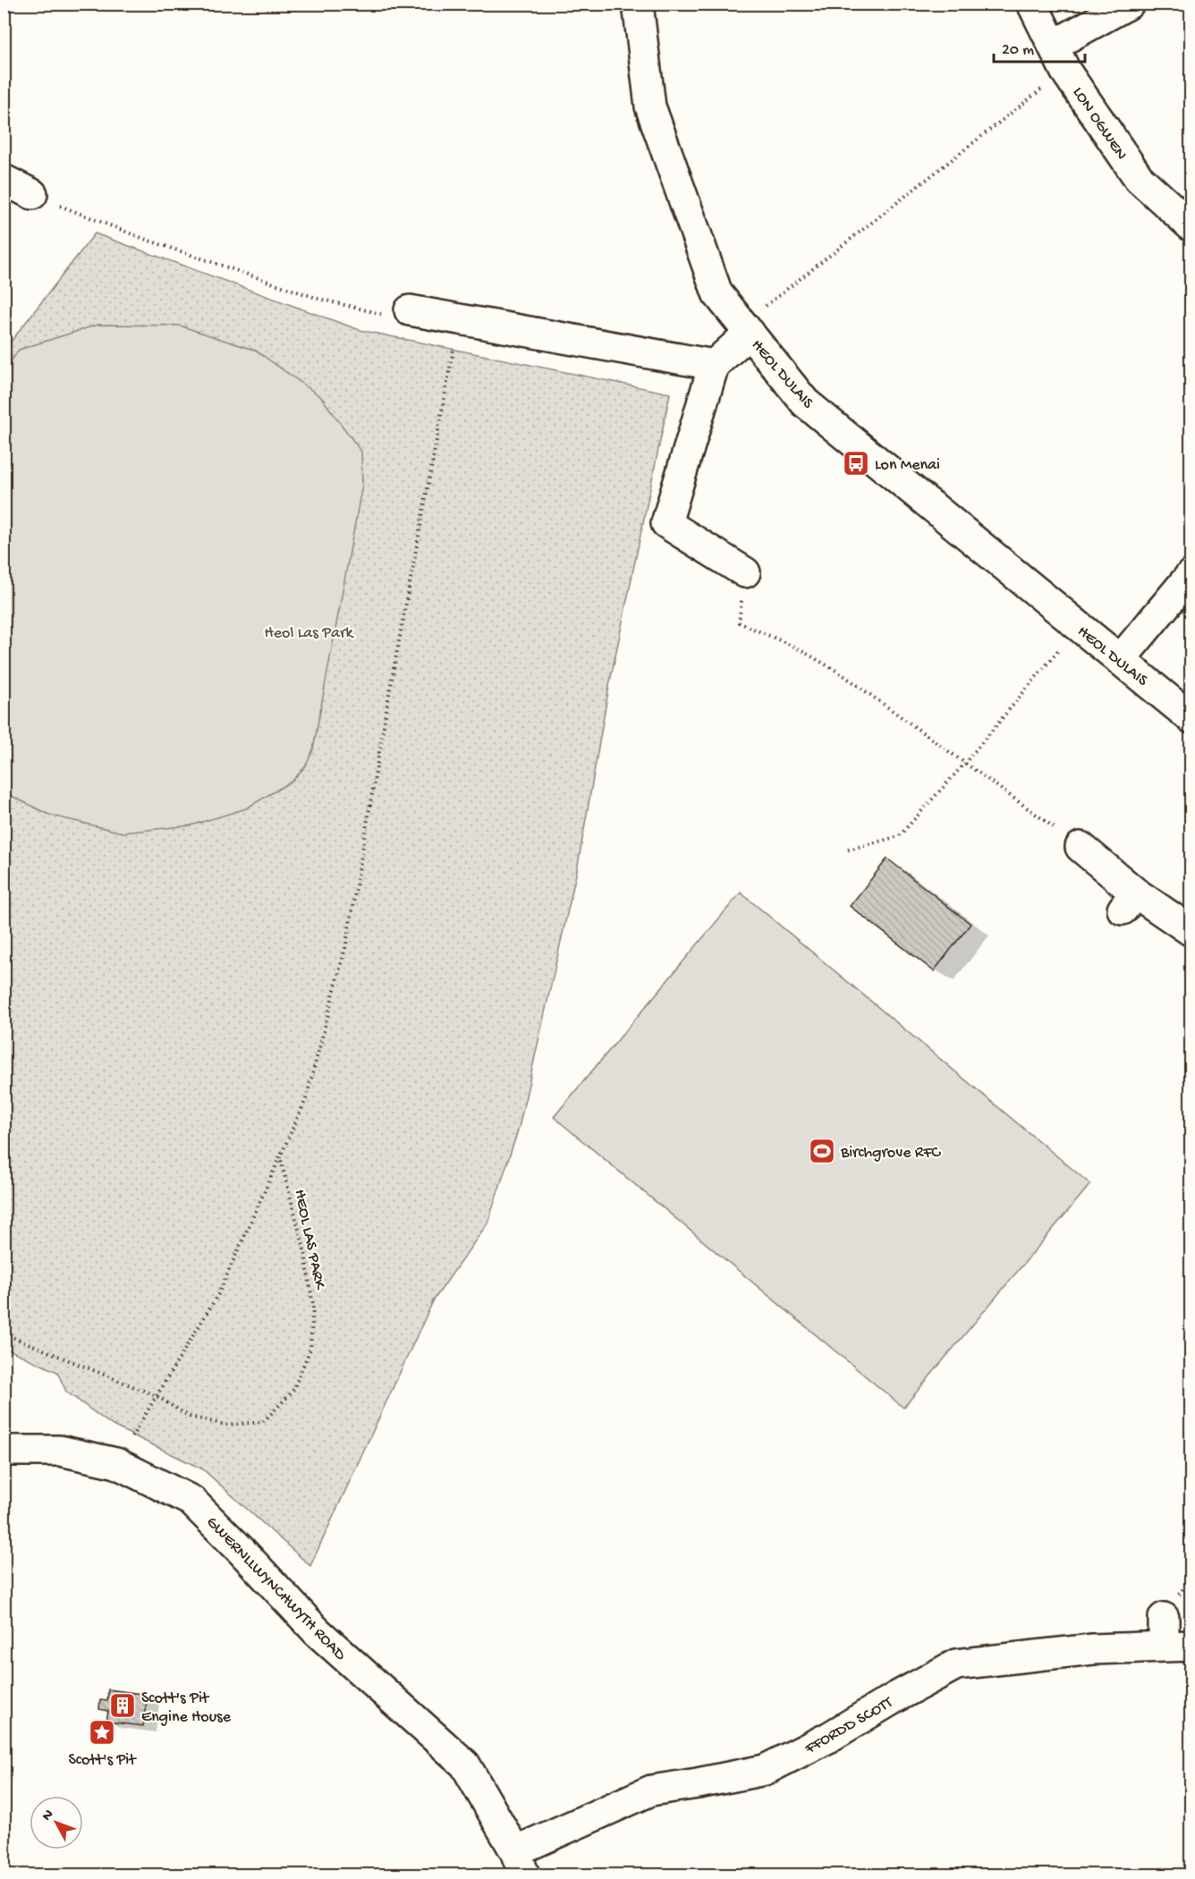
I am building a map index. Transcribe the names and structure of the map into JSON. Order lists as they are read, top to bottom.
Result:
{
  "streets": {
    "street": [
      "LON OGWEN",
      "HEOL DULAIS",
      "GWERNLLWYNCHWYTH ROAD",
      "FFORDD SCOTT"
    ],
    "path": ["HEOL LAS PARK"]
  },
  "crossings": [
    ["GWERNLLWYNCHWYTH ROAD", "FFORDD SCOTT"]
  ],
  "parks": ["Heol Las Park"],
  "places": {
    "bus stop": ["Lon Menai"],
    "sports": ["Birchgrove RFC"],
    "building": ["Scott's Pit Engine House"],
    "place": ["Scott's Pit"]
  },
  "scale_bar": "20 m",
  "north": "top left"
}
